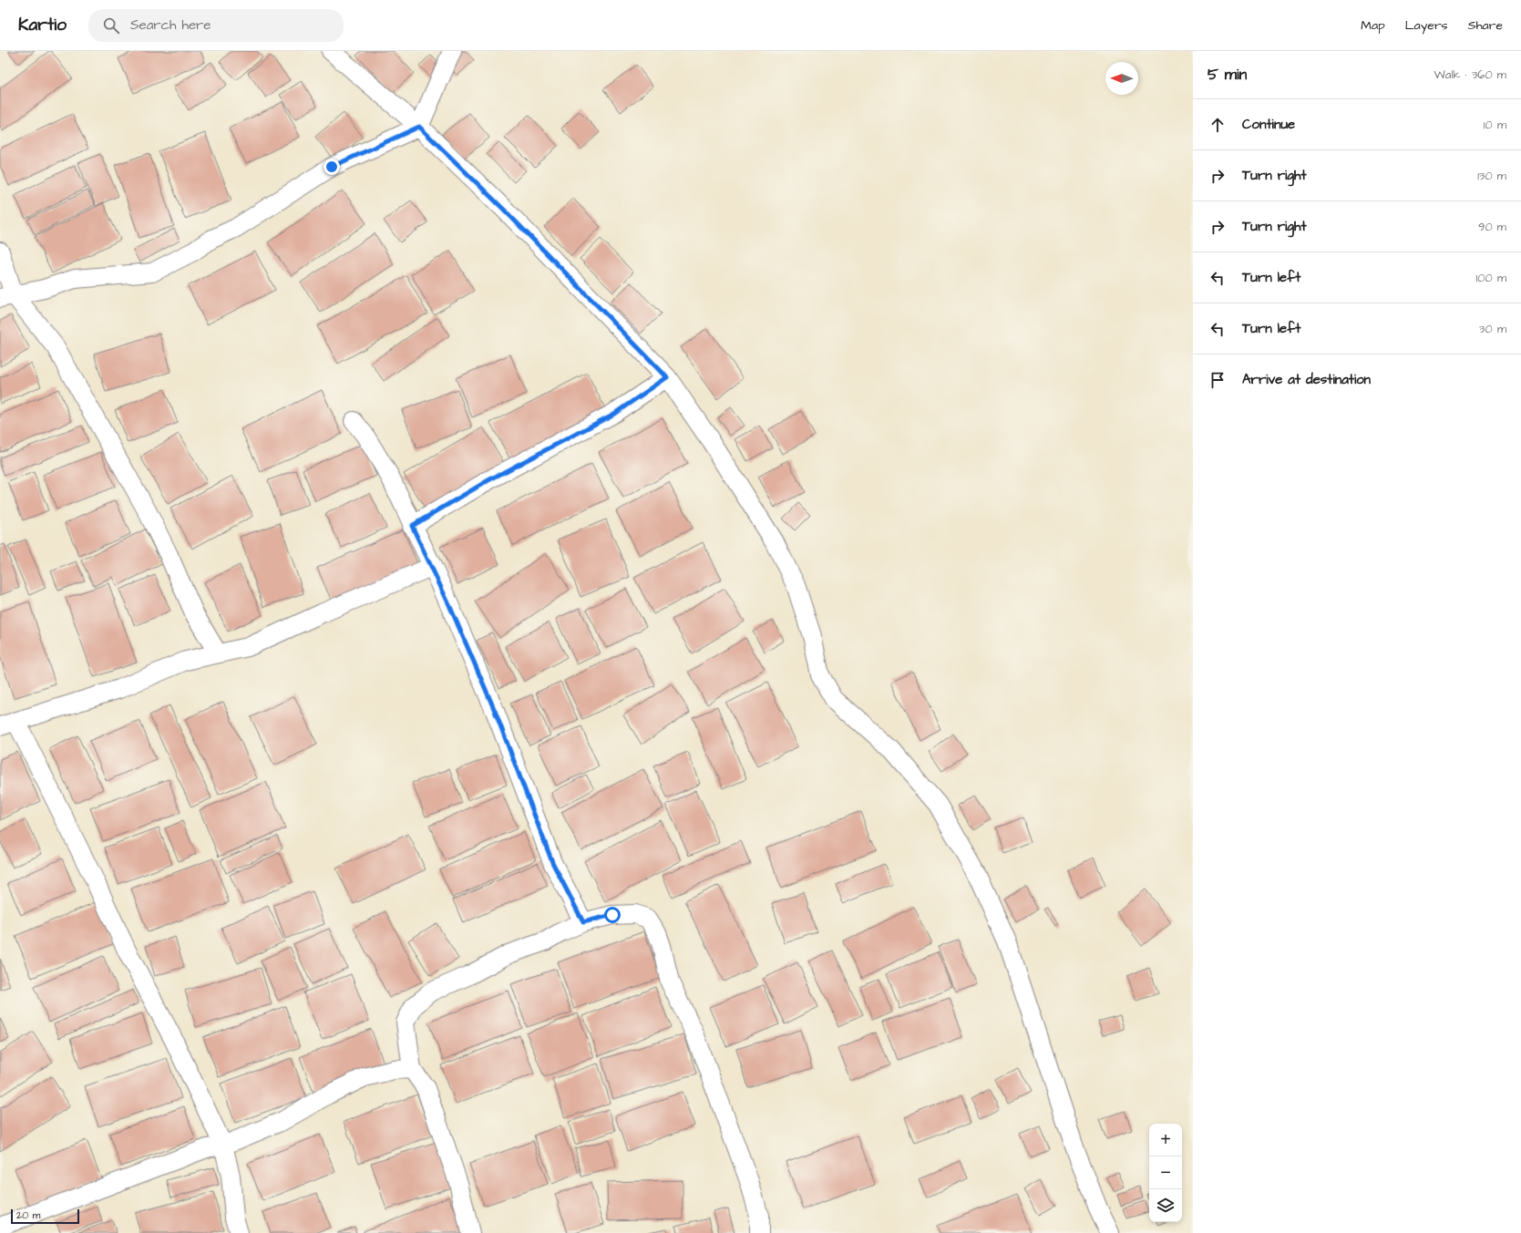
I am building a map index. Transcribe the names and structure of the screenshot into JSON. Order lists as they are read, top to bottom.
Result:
{
  "scale_bar": "20 m",
  "north": "left",
  "page": {
    "header": "Kartio",
    "search": "Search here",
    "nav": ["Map", "Layers", "Share"],
    "heading": ["5 min", "Walk · 360 m"],
    "list": [
      ["Continue", "10 m"],
      ["Turn right", "130 m"],
      ["Turn right", "90 m"],
      ["Turn left", "100 m"],
      ["Turn left", "30 m"],
      "Arrive at destination"
    ],
    "map_buttons": ["+", "−"],
    "scale": "20 m"
  }
}
